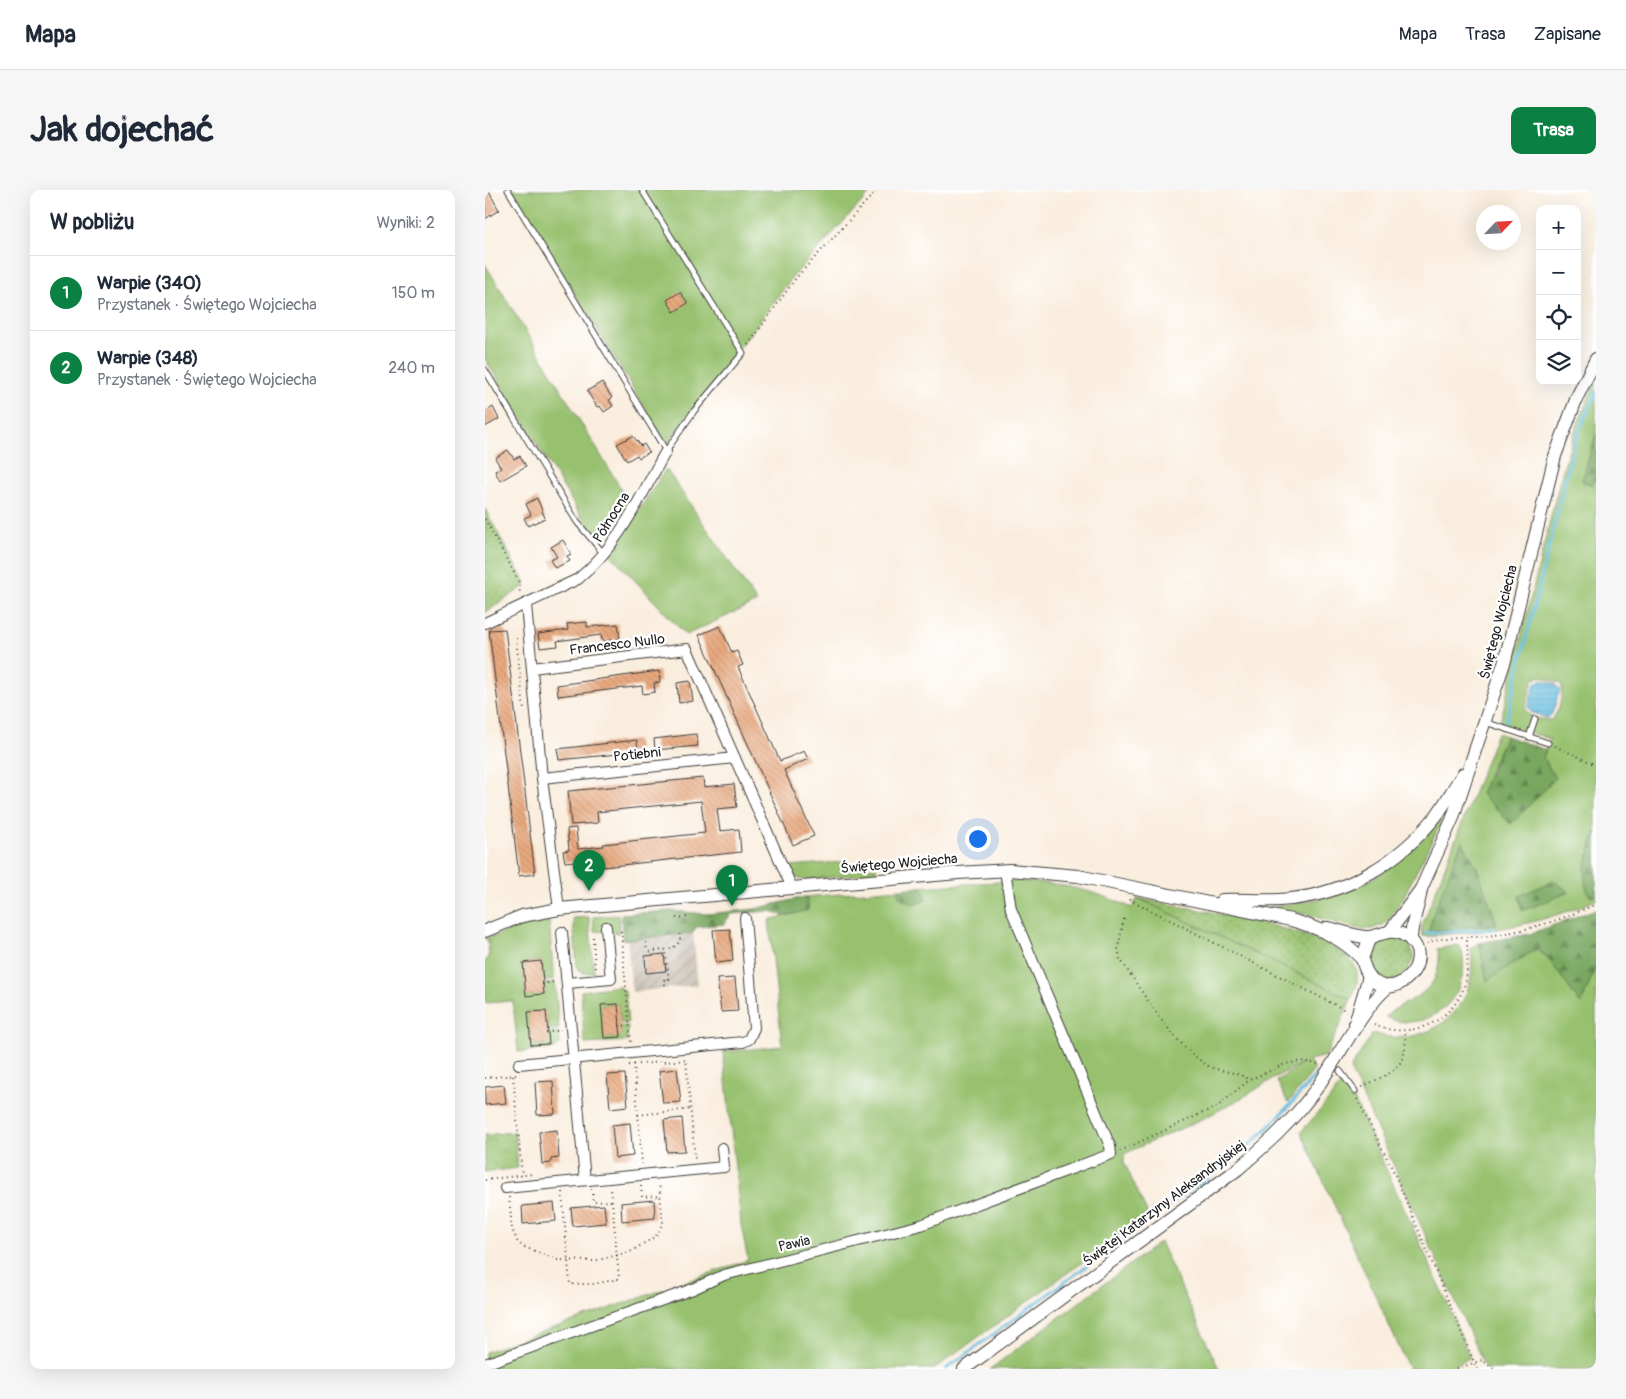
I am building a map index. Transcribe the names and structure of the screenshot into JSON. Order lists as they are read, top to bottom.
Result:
{
  "streets": {
    "street": [
      "Północna",
      "Świętego Wojciecha",
      "Francesco Nullo",
      "Potiebni",
      "Świętej Katarzyny Aleksandryjskiej",
      "Pawia"
    ]
  },
  "crossings": [
    ["Świętego Wojciecha", "Francesco Nullo"],
    ["Świętego Wojciecha", "Świętej Katarzyny Aleksandryjskiej"],
    ["Francesco Nullo", "Potiebni"]
  ],
  "north": "top right",
  "page": {
    "header": "Mapa",
    "nav": ["Mapa", "Trasa", "Zapisane"],
    "buttons": "Trasa",
    "title": "Jak dojechać",
    "heading": ["W pobliżu", "Wyniki: 2"],
    "map_buttons": ["+", "−"],
    "list": [
      {
        "mark": "1",
        "name": "Warpie (340)",
        "note": "Przystanek · Świętego Wojciecha",
        "value": "150 m"
      },
      {
        "mark": "2",
        "name": "Warpie (348)",
        "note": "Przystanek · Świętego Wojciecha",
        "value": "240 m"
      }
    ],
    "pins": ["2", "1"]
  }
}
